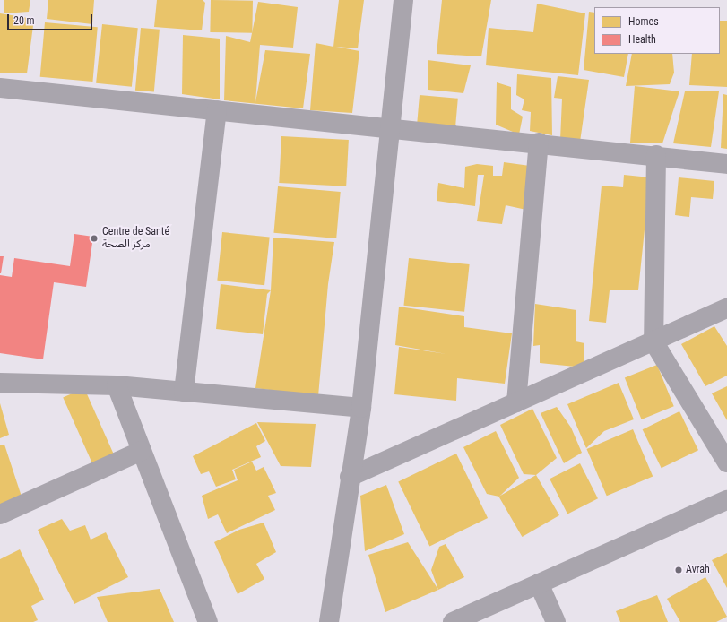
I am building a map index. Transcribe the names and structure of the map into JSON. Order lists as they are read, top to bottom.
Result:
{
  "places": ["Centre de Santé مركز الصحة", "Avrah"],
  "legend": ["Homes", "Health"],
  "scale_bar": "20 m"
}
